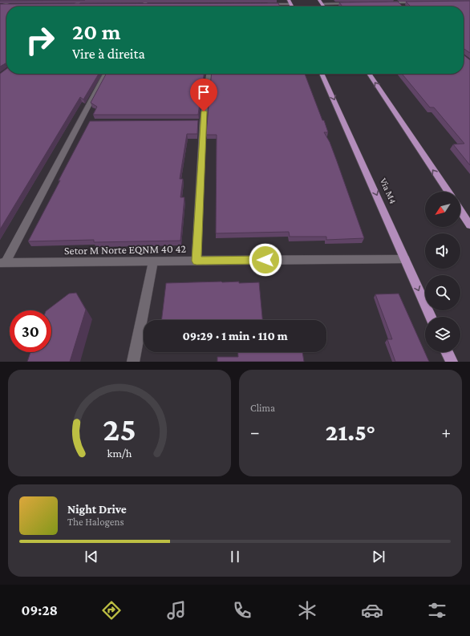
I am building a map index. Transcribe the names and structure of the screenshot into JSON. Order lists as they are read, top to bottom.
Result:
{
  "streets": {
    "main road": ["Via M4"],
    "street": ["Setor M Norte EQNM 40 42"]
  },
  "crossings": [
    ["Via M4", "Setor M Norte EQNM 40 42"]
  ],
  "north": "bottom left",
  "page": {
    "turn": ["20 m", "Vire à direita"],
    "limit": "30",
    "trip": "09:29 · 1 min · 110 m",
    "tile": "Clima",
    "heat": ["−", "21.5°", "+"],
    "song": ["Night Drive", "The Halogens"],
    "tabs": "09:28",
    "gauge": ["25", "km/h"]
  }
}
